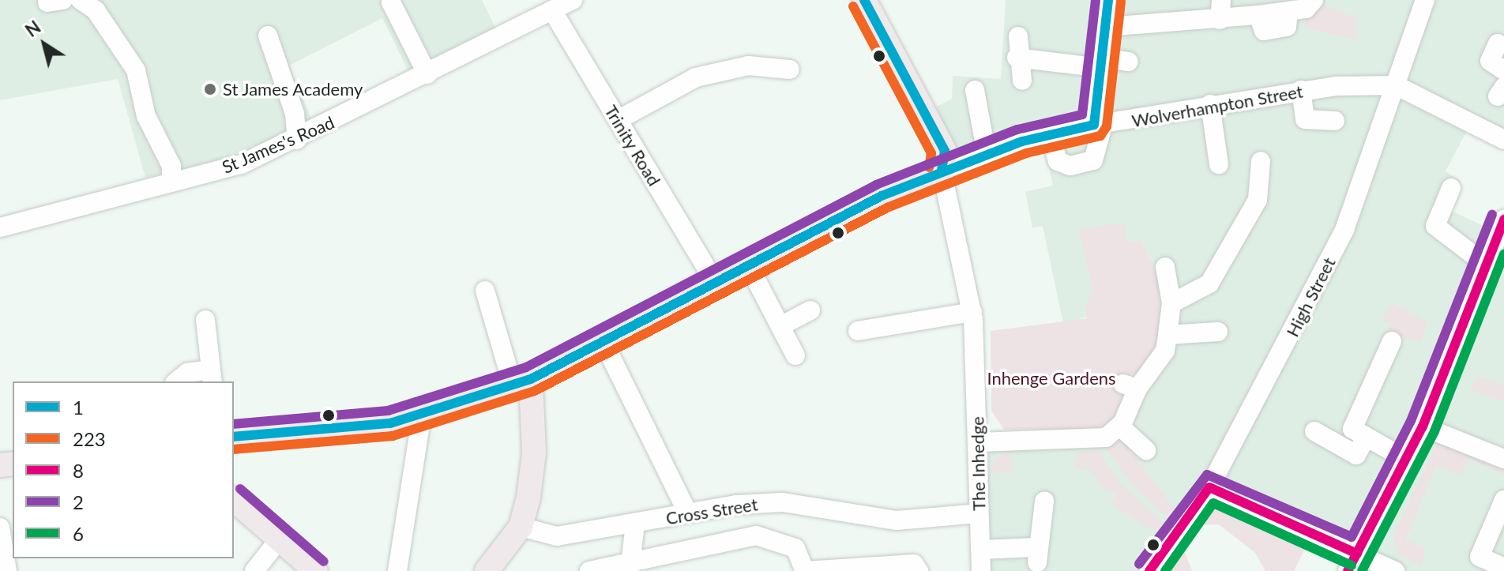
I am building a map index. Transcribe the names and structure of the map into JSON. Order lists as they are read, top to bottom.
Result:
{
  "streets": {
    "main road": ["Wolverhampton Street"],
    "street": [
      "St James's Road",
      "Trinity Road",
      "High Street",
      "The Inhedge",
      "Cross Street"
    ]
  },
  "crossings": [
    ["Wolverhampton Street", "Trinity Road"],
    ["Wolverhampton Street", "High Street"],
    ["Wolverhampton Street", "The Inhedge"],
    ["St James's Road", "Trinity Road"],
    ["The Inhedge", "Cross Street"]
  ],
  "parks": ["Inhenge Gardens"],
  "places": ["St James Academy"],
  "lines": [
    "transit line 1",
    "transit line 2",
    "transit line 223",
    "transit line 8",
    "transit line 6"
  ],
  "legend": [
    "1",
    "223",
    "8",
    "2",
    "6"
  ],
  "north": "top left"
}
